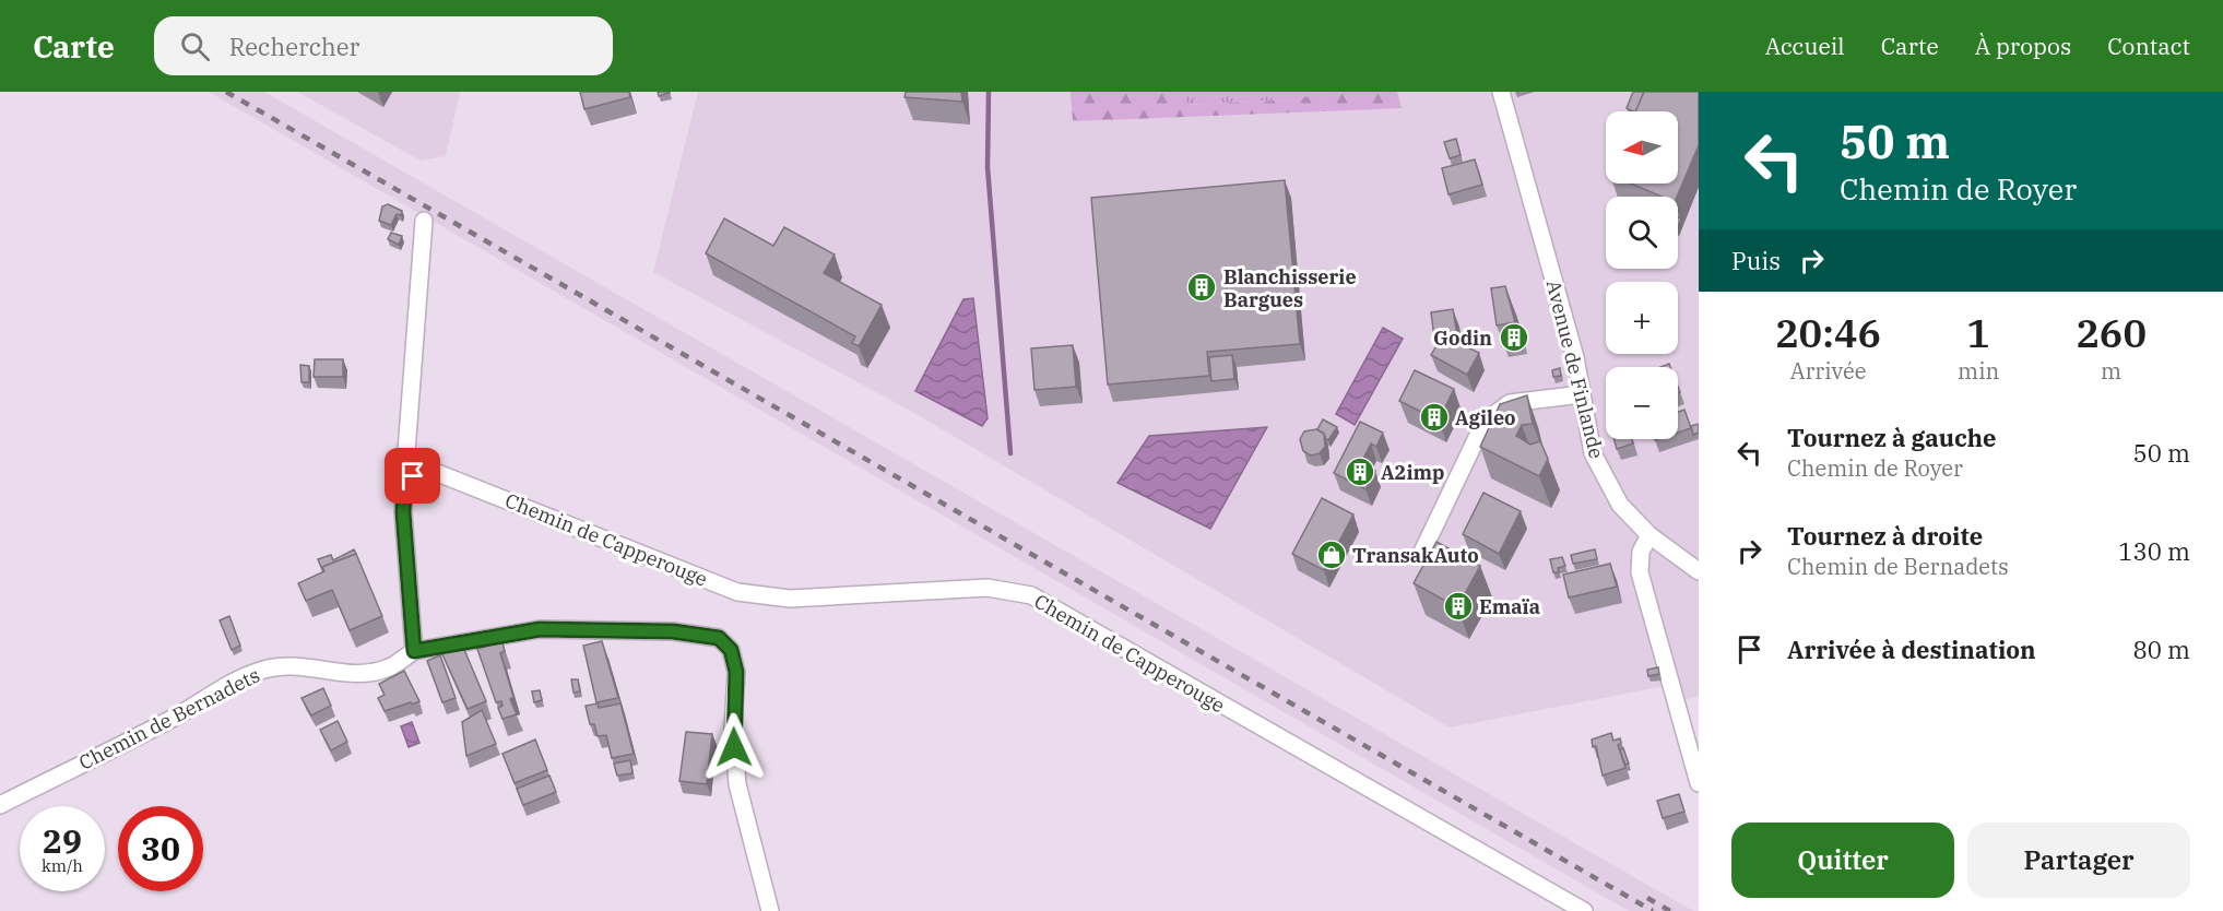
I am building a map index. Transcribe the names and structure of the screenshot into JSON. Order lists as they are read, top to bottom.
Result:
{
  "streets": {
    "street": ["Avenue de Finlande", "Chemin de Capperouge", "Chemin de Bernadets"]
  },
  "places": {
    "building": [
      "Blanchisserie Bargues",
      "Godin",
      "Agileo",
      "A2imp",
      "Emaïa"
    ],
    "shop": ["TransakAuto"]
  },
  "north": "left",
  "page": {
    "header": "Carte",
    "search": "Rechercher",
    "nav": [
      "Accueil",
      "Carte",
      "À propos",
      "Contact"
    ],
    "turn": ["50 m", "Chemin de Royer"],
    "map_buttons": ["+", "−"],
    "then": "Puis",
    "eta": [
      "20:46",
      "Arrivée",
      "1",
      "min",
      "260",
      "m"
    ],
    "list": [
      {
        "name": "Tournez à gauche",
        "note": "Chemin de Royer",
        "value": "50 m"
      },
      {
        "name": "Tournez à droite",
        "note": "Chemin de Bernadets",
        "value": "130 m"
      },
      {
        "name": "Arrivée à destination",
        "value": "80 m"
      }
    ],
    "speed": "29 km/h",
    "limit": "30",
    "buttons": ["Quitter", "Partager"]
  }
}
